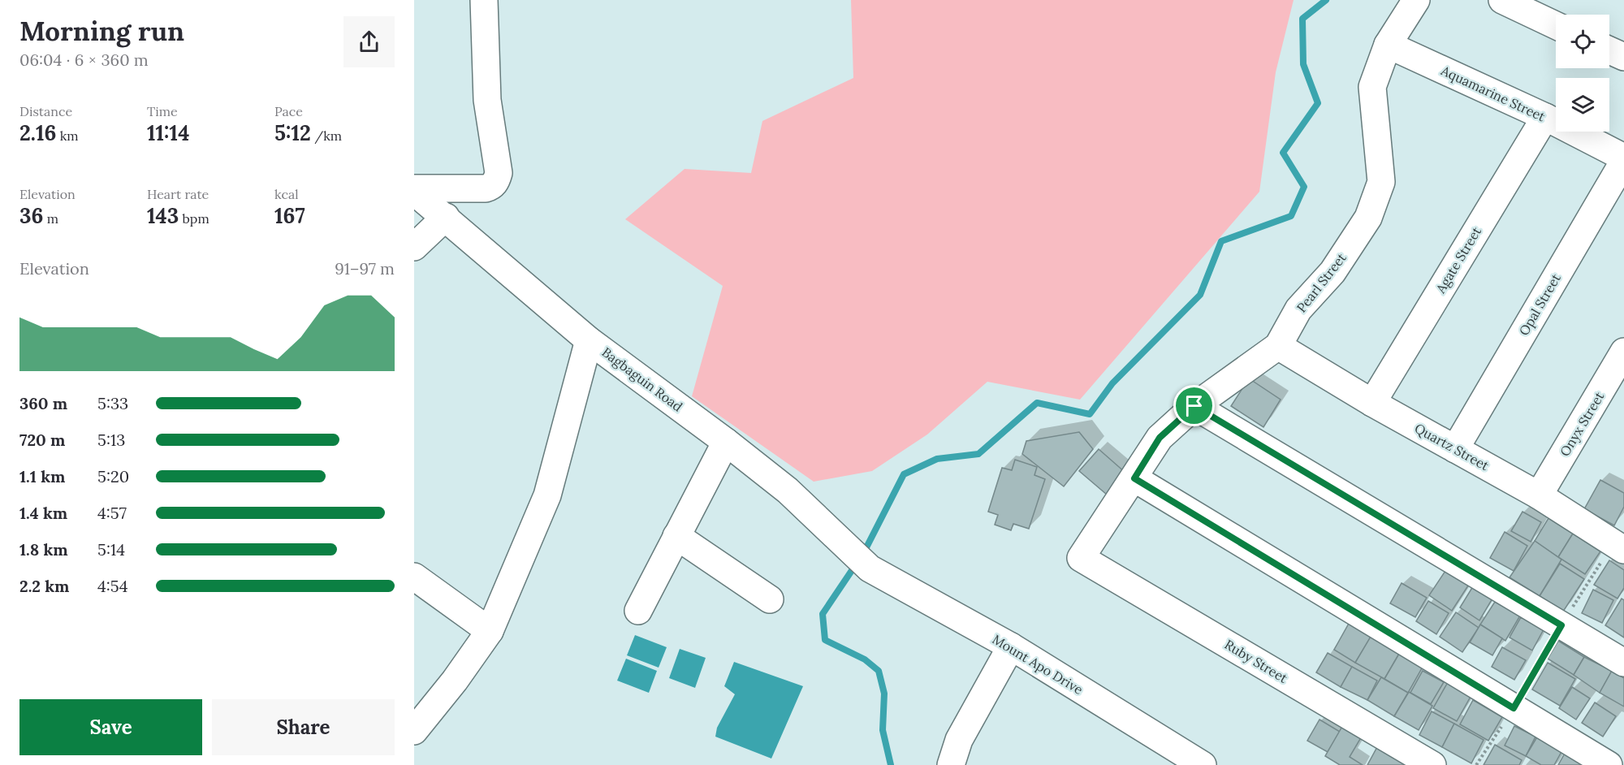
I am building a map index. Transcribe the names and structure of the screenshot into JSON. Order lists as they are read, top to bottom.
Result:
{
  "streets": {
    "street": [
      "Aquamarine Street",
      "Agate Street",
      "Pearl Street",
      "Opal Street",
      "Bagbaguin Road",
      "Onyx Street",
      "Quartz Street",
      "Ruby Street",
      "Mount Apo Drive"
    ]
  },
  "crossings": [
    ["Aquamarine Street", "Agate Street"],
    ["Aquamarine Street", "Pearl Street"],
    ["Aquamarine Street", "Opal Street"],
    ["Agate Street", "Quartz Street"],
    ["Pearl Street", "Quartz Street"],
    ["Pearl Street", "Ruby Street"],
    ["Opal Street", "Quartz Street"],
    ["Bagbaguin Road", "Mount Apo Drive"],
    ["Onyx Street", "Quartz Street"]
  ],
  "page": {
    "heading": ["Morning run", "06:04 · 6 × 360 m"],
    "stats": [
      ["Distance", "2.16 km"],
      ["Time", "11:14"],
      ["Pace", "5:12 /km"],
      ["Elevation", "36 m"],
      ["Heart rate", "143 bpm"],
      ["kcal", "167"]
    ],
    "chart": ["Elevation", "91–97 m"],
    "list": [
      {
        "name": "360 m",
        "note": "5:33"
      },
      {
        "name": "720 m",
        "note": "5:13"
      },
      {
        "name": "1.1 km",
        "note": "5:20"
      },
      {
        "name": "1.4 km",
        "note": "4:57"
      },
      {
        "name": "1.8 km",
        "note": "5:14"
      },
      {
        "name": "2.2 km",
        "note": "4:54"
      }
    ],
    "buttons": ["Save", "Share"]
  }
}
